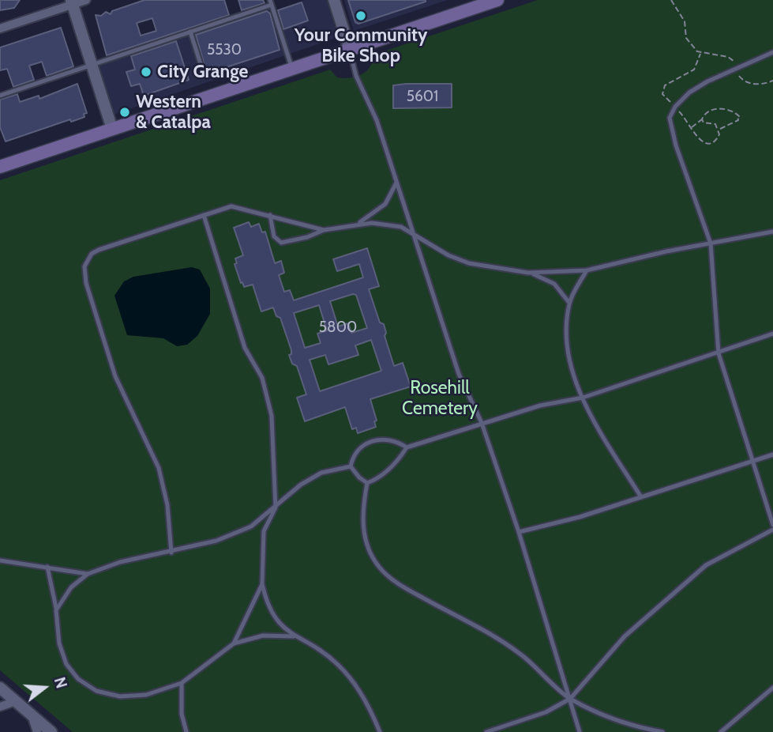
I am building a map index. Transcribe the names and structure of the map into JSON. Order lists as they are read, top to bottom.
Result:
{
  "parks": ["Rosehill Cemetery"],
  "places": ["Your Community Bike Shop", "City Grange", "Western & Catalpa"],
  "house_numbers": ["5530", "5601", "5800"],
  "north": "right"
}
